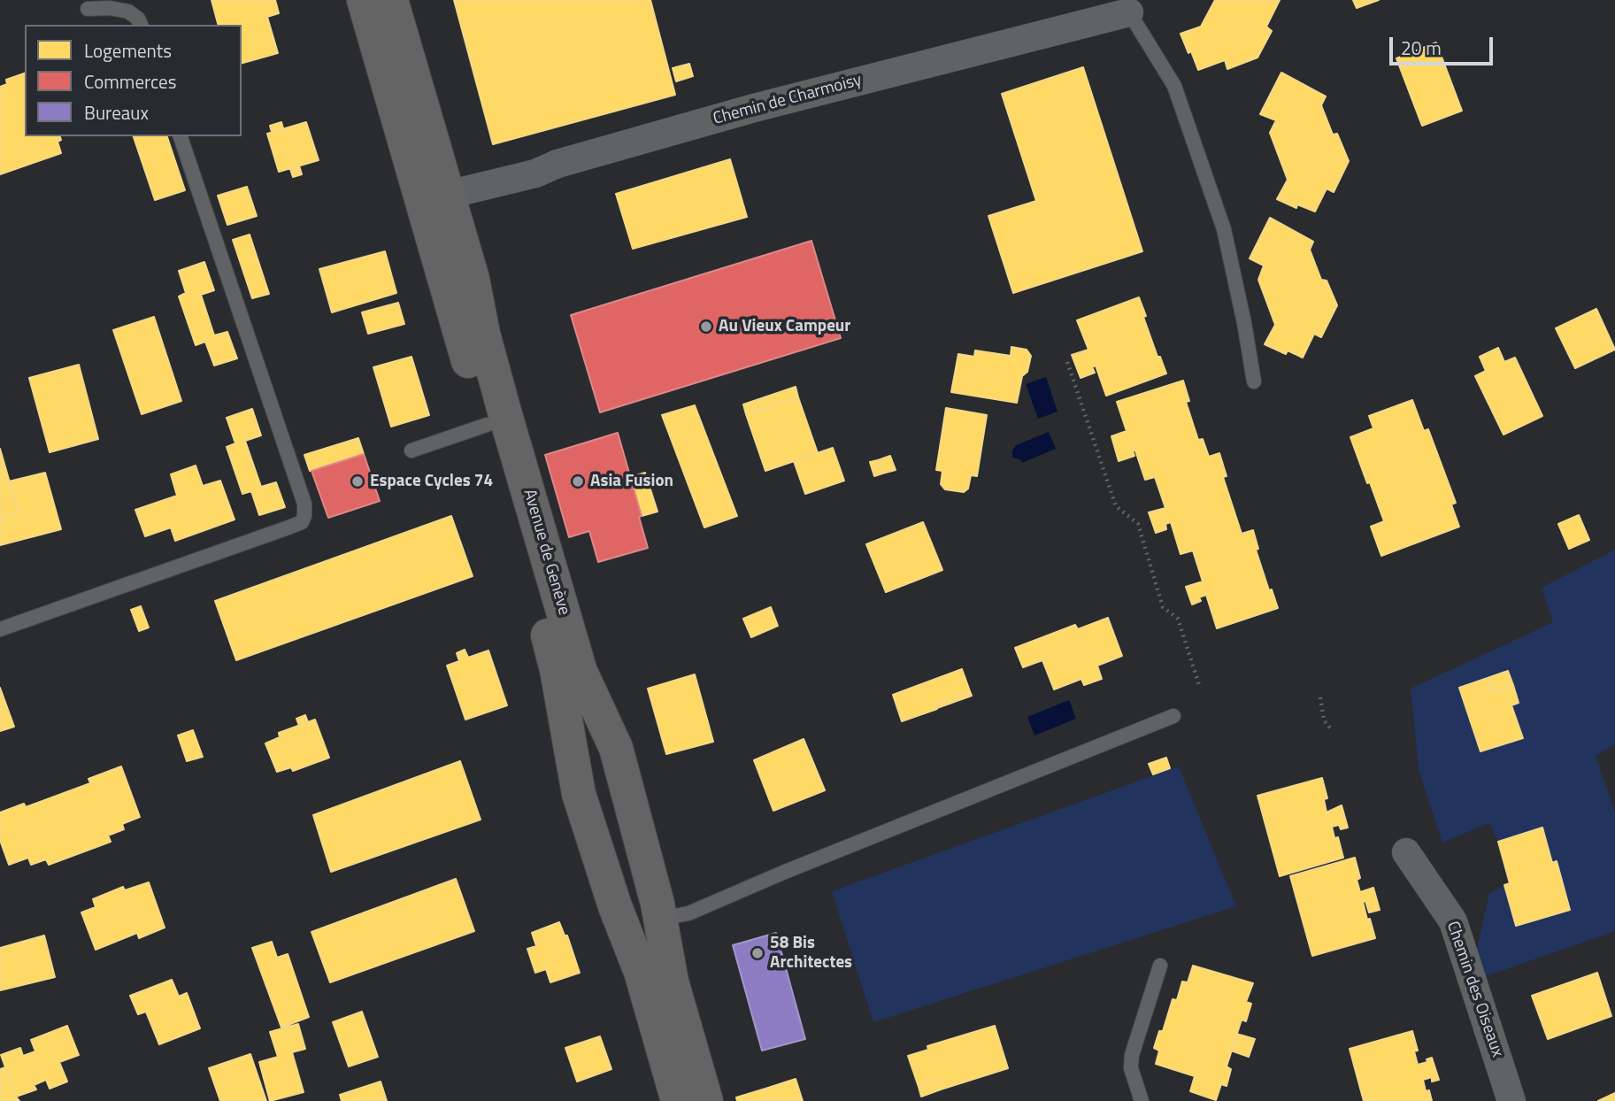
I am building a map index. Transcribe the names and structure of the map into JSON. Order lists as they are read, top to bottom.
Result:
{
  "streets": {
    "main road": ["Avenue de Genève"],
    "street": ["Chemin de Charmoisy", "Chemin des Oiseaux"]
  },
  "crossings": [
    ["Chemin de Charmoisy", "Avenue de Genève"]
  ],
  "places": [
    "Au Vieux Campeur",
    "Espace Cycles 74",
    "Asia Fusion",
    "58 Bis Architectes"
  ],
  "legend": ["Logements", "Commerces", "Bureaux"],
  "scale_bar": "20 m"
}
